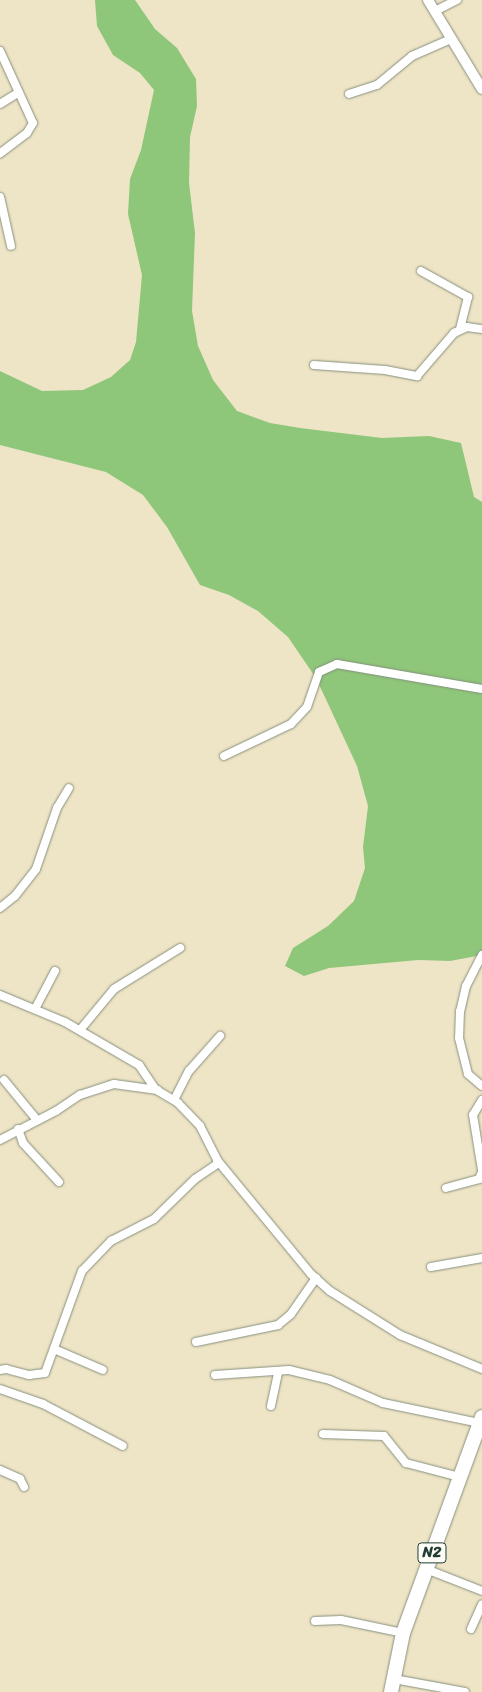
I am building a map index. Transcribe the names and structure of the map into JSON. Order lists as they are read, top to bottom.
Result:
{
  "streets": {
    "highway": ["N2"]
  }
}
